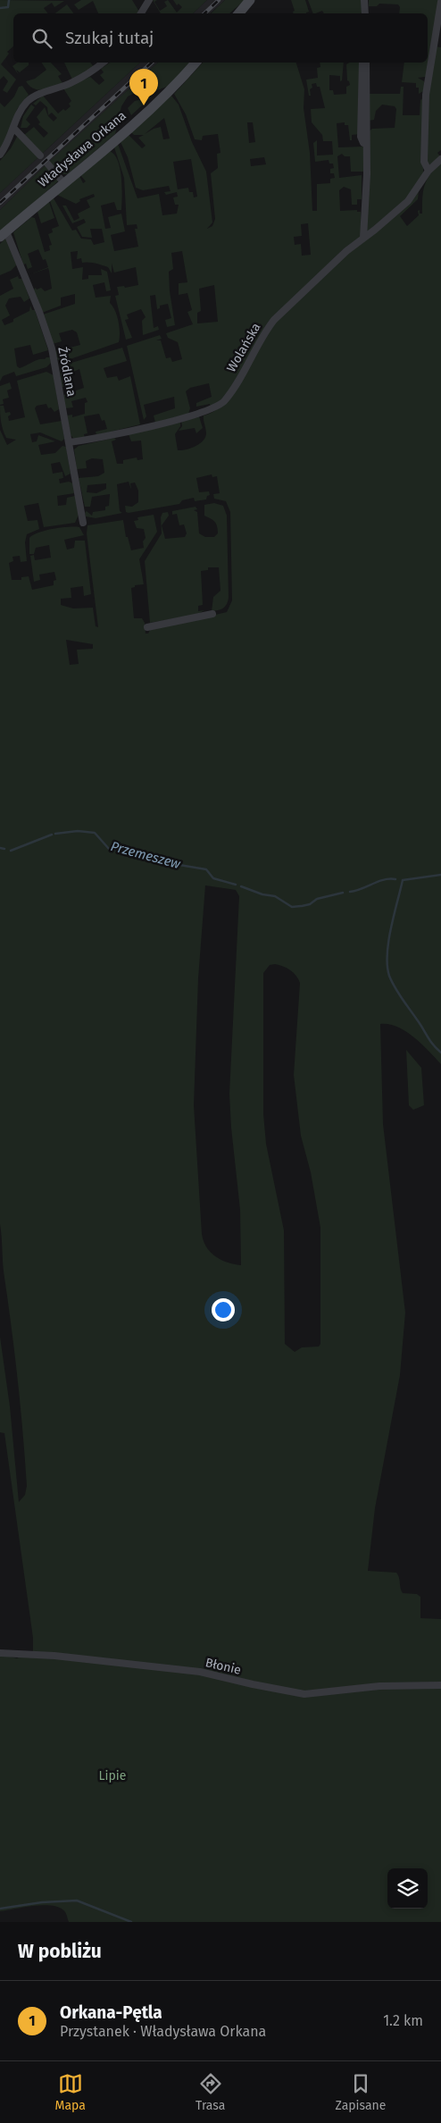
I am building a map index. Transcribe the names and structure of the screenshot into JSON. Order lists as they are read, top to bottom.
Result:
{
  "streets": {
    "street": [
      "Władysława Orkana",
      "Wolańska",
      "Źródlana",
      "Błonie"
    ]
  },
  "crossings": [
    ["Władysława Orkana", "Źródlana"],
    ["Wolańska", "Źródlana"]
  ],
  "water": ["Przemeszew"],
  "parks": ["Lipie"],
  "page": {
    "search": "Szukaj tutaj",
    "pins": "1",
    "heading": "W pobliżu",
    "list": [
      {
        "mark": "1",
        "name": "Orkana-Pętla",
        "note": "Przystanek · Władysława Orkana",
        "value": "1.2 km"
      }
    ],
    "nav": ["Mapa", "Trasa", "Zapisane"]
  }
}
